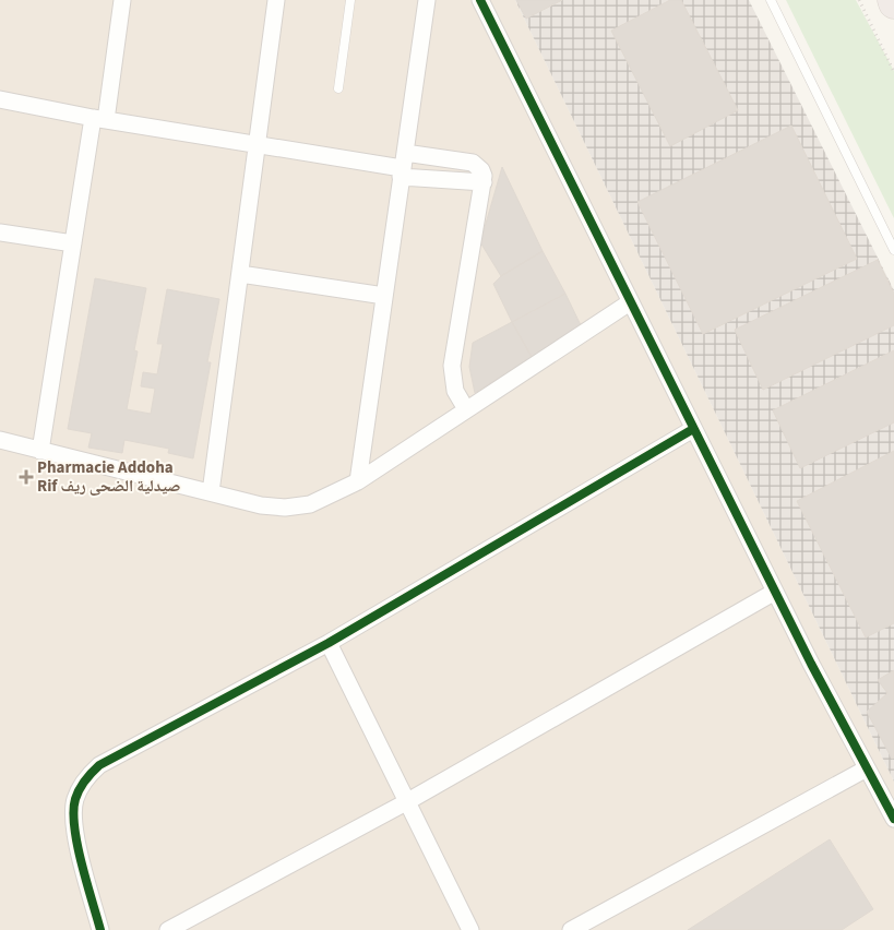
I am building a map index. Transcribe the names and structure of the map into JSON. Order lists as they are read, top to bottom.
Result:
{
  "places": {
    "health": ["Pharmacie Addoha Rif صيدلية الضحى ريف"]
  }
}
